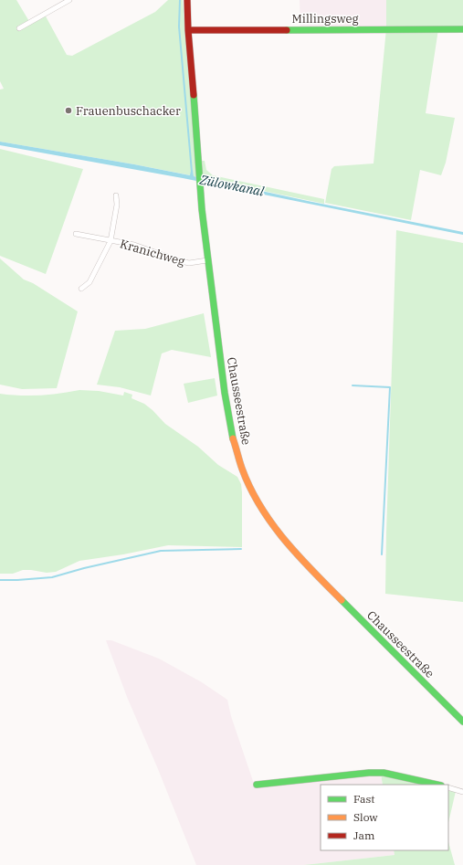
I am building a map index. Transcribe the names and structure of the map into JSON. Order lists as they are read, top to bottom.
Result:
{
  "streets": {
    "street": ["Millingsweg", "Kranichweg", "Chausseestraße"]
  },
  "crossings": [
    ["Millingsweg", "Chausseestraße"],
    ["Kranichweg", "Chausseestraße"]
  ],
  "water": ["Zülowkanal"],
  "places": ["Frauenbuschacker"],
  "legend": ["Fast", "Slow", "Jam"]
}
